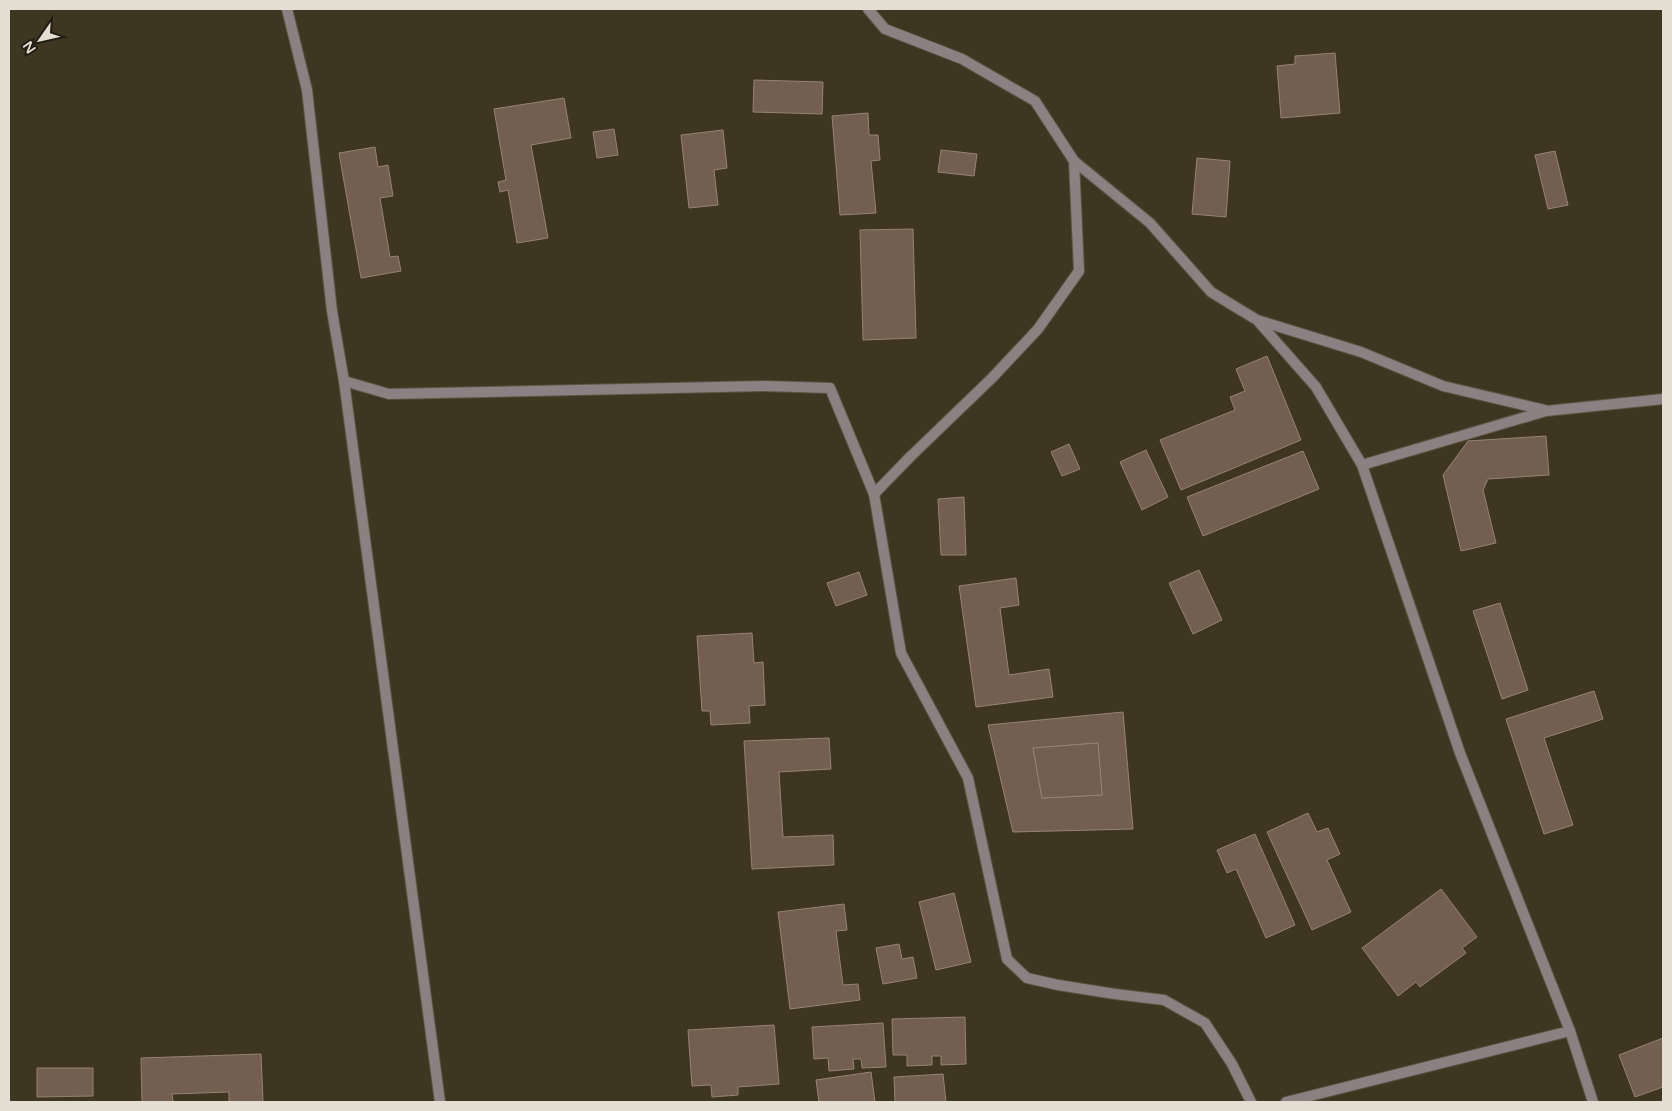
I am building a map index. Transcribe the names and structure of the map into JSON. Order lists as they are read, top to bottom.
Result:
{
  "north": "bottom left"
}
